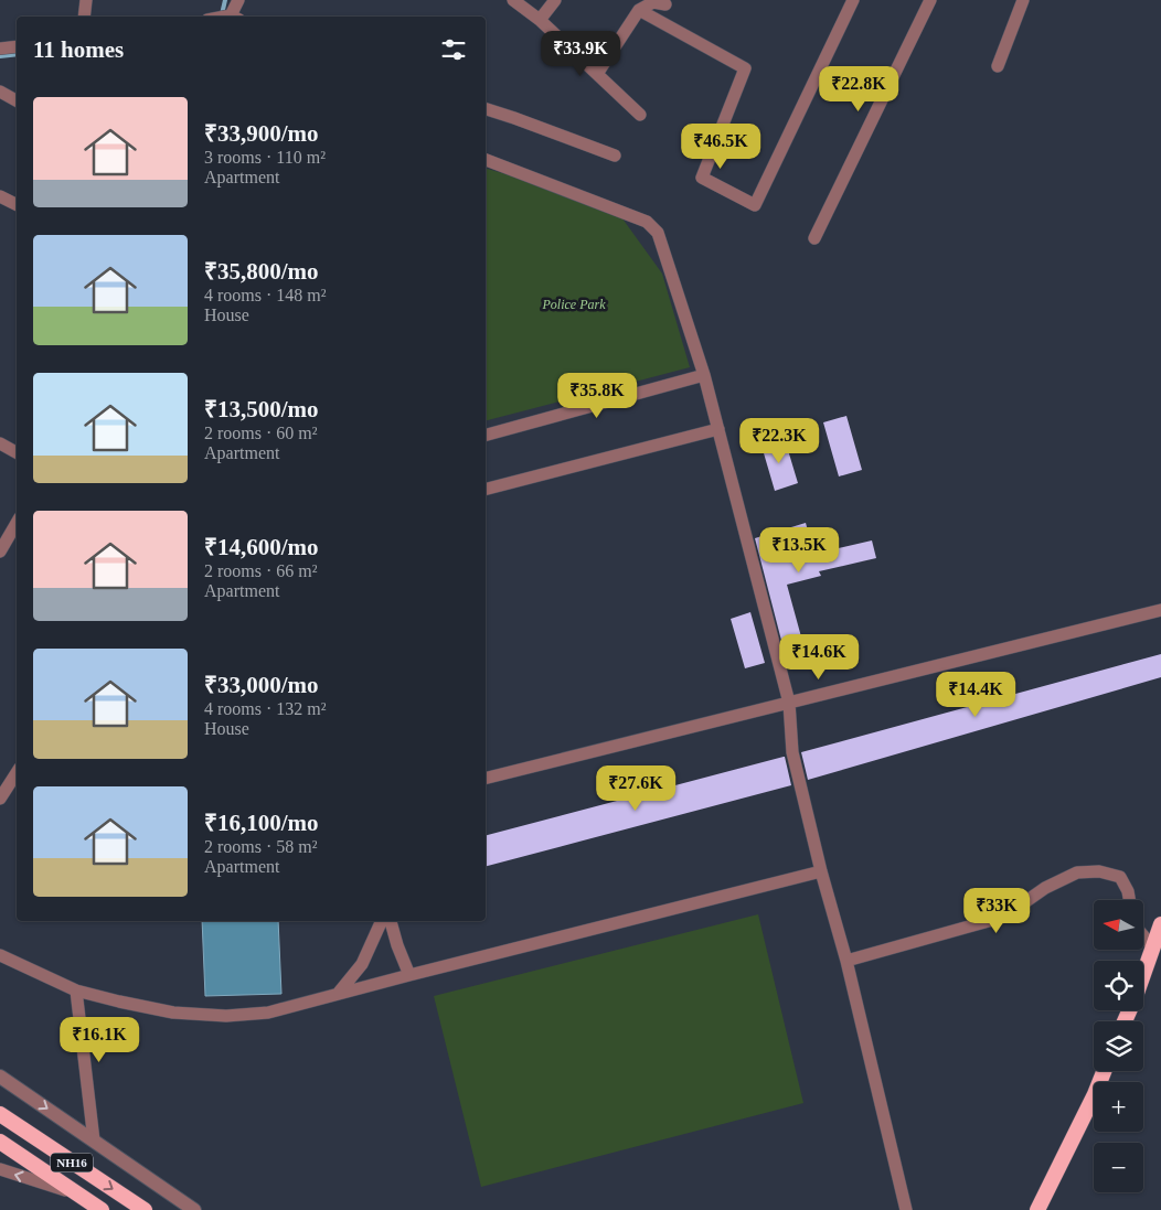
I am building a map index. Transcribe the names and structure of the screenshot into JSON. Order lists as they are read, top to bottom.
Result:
{
  "streets": {
    "highway": ["NH16"]
  },
  "parks": ["Police Park"],
  "north": "left",
  "page": {
    "heading": "11 homes",
    "price": [
      "₹33.9K",
      "₹22.8K",
      "₹46.5K",
      "₹35.8K",
      "₹22.3K",
      "₹13.5K",
      "₹14.6K",
      "₹14.4K",
      "₹27.6K",
      "₹33K",
      "₹16.1K"
    ],
    "list": [
      {
        "name": "₹33,900/mo",
        "note": "3 rooms · 110 m² · Apartment"
      },
      {
        "name": "₹35,800/mo",
        "note": "4 rooms · 148 m² · House"
      },
      {
        "name": "₹13,500/mo",
        "note": "2 rooms · 60 m² · Apartment"
      },
      {
        "name": "₹14,600/mo",
        "note": "2 rooms · 66 m² · Apartment"
      },
      {
        "name": "₹33,000/mo",
        "note": "4 rooms · 132 m² · House"
      },
      {
        "name": "₹16,100/mo",
        "note": "2 rooms · 58 m² · Apartment"
      }
    ],
    "map_buttons": ["+", "−"]
  }
}
